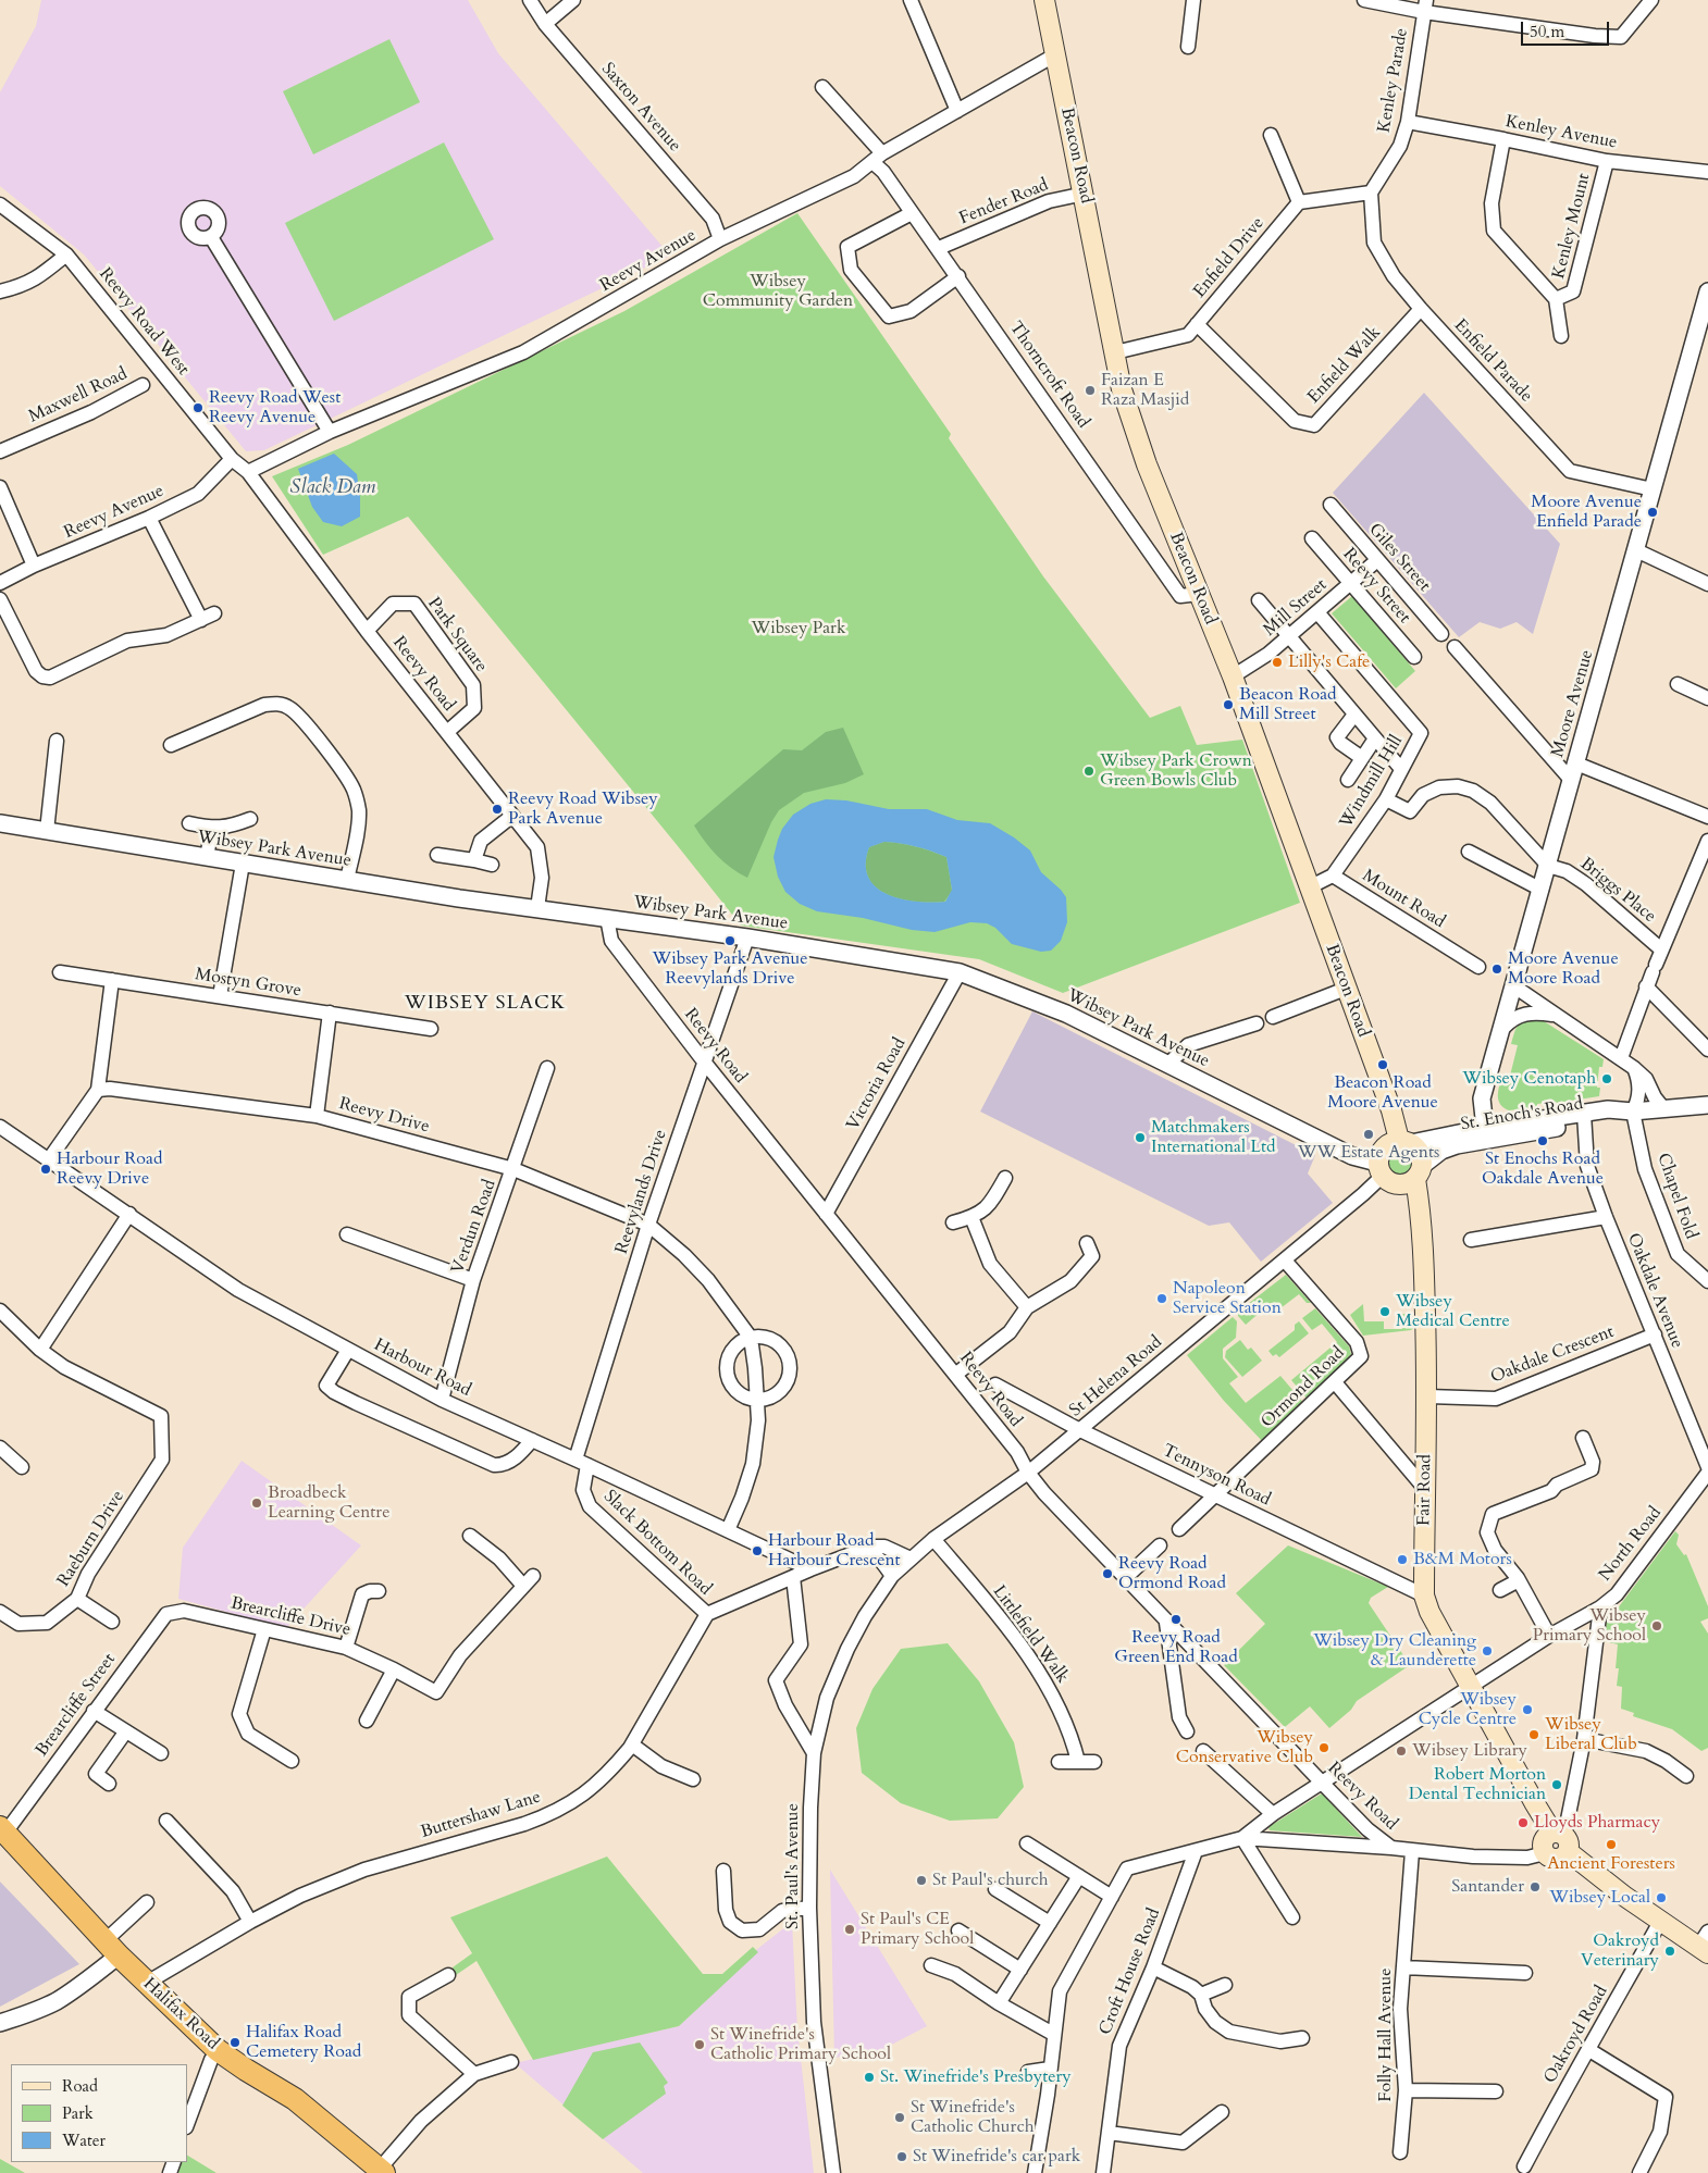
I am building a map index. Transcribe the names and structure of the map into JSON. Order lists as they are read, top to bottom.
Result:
{
  "streets": {
    "highway": ["Halifax Road"],
    "main road": ["Beacon Road", "Fair Road"],
    "street": [
      "Kenley Parade",
      "Saxton Avenue",
      "Kenley Avenue",
      "Fender Road",
      "Kenley Mount",
      "Enfield Drive",
      "Reevy Avenue",
      "Reevy Road West",
      "Enfield Parade",
      "Enfield Walk",
      "Thorncroft Road",
      "Maxwell Road",
      "Giles Street",
      "Reevy Street",
      "Mill Street",
      "Park Square",
      "Reevy Road",
      "Moore Avenue",
      "Windmill Hill",
      "Wibsey Park Avenue",
      "Briggs Place",
      "Mount Road",
      "Mostyn Grove",
      "Victoria Road",
      "St. Enoch's Road",
      "Reevy Drive",
      "Reevylands Drive",
      "Chapel Fold",
      "Verdun Road",
      "Oakdale Avenue",
      "Oakdale Crescent",
      "Harbour Road",
      "St Helena Road",
      "Ormond Road",
      "Tennyson Road",
      "Raeburn Drive",
      "Slack Bottom Road",
      "North Road",
      "Brearcliffe Drive",
      "Littlefield Walk",
      "Brearcliffe Street",
      "Buttershaw Lane",
      "St. Paul's Avenue",
      "Croft House Road",
      "Folly Hall Avenue",
      "Oakroyd Road"
    ]
  },
  "crossings": [
    ["Kenley Parade", "Kenley Avenue"],
    ["Kenley Parade", "Enfield Parade"],
    ["Saxton Avenue", "Reevy Avenue"],
    ["Kenley Avenue", "Kenley Mount"],
    ["Beacon Road", "Fender Road"],
    ["Beacon Road", "Enfield Drive"],
    ["Beacon Road", "Reevy Avenue"],
    ["Beacon Road", "Thorncroft Road"],
    ["Beacon Road", "Mill Street"],
    ["Beacon Road", "Wibsey Park Avenue"],
    ["Beacon Road", "St. Enoch's Road"],
    ["Beacon Road", "St Helena Road"],
    ["Beacon Road", "Fair Road"],
    ["Fender Road", "Thorncroft Road"],
    ["Enfield Drive", "Enfield Walk"],
    ["Reevy Avenue", "Reevy Road West"],
    ["Reevy Avenue", "Thorncroft Road"],
    ["Reevy Avenue", "Reevy Road"],
    ["Reevy Road West", "Reevy Road"],
    ["Enfield Parade", "Enfield Walk"],
    ["Enfield Parade", "Moore Avenue"],
    ["Giles Street", "Mill Street"],
    ["Reevy Street", "Mill Street"],
    ["Mill Street", "Windmill Hill"],
    ["Park Square", "Reevy Road"],
    ["Reevy Road", "Wibsey Park Avenue"],
    ["Reevy Road", "Victoria Road"],
    ["Reevy Road", "Reevylands Drive"],
    ["Reevy Road", "St Helena Road"],
    ["Reevy Road", "North Road"],
    ["Moore Avenue", "Briggs Place"],
    ["Moore Avenue", "St. Enoch's Road"],
    ["Windmill Hill", "Mount Road"],
    ["Wibsey Park Avenue", "Victoria Road"],
    ["Wibsey Park Avenue", "St. Enoch's Road"],
    ["Wibsey Park Avenue", "Reevylands Drive"],
    ["Wibsey Park Avenue", "St Helena Road"],
    ["Wibsey Park Avenue", "Fair Road"],
    ["St. Enoch's Road", "Chapel Fold"],
    ["St. Enoch's Road", "Oakdale Avenue"],
    ["St. Enoch's Road", "St Helena Road"],
    ["St. Enoch's Road", "Fair Road"],
    ["Reevy Drive", "Reevylands Drive"],
    ["Reevy Drive", "Verdun Road"],
    ["Reevylands Drive", "Harbour Road"],
    ["Reevylands Drive", "Slack Bottom Road"],
    ["Verdun Road", "Harbour Road"],
    ["Oakdale Avenue", "Oakdale Crescent"],
    ["Oakdale Crescent", "Fair Road"],
    ["Harbour Road", "Slack Bottom Road"],
    ["St Helena Road", "Ormond Road"],
    ["St Helena Road", "Tennyson Road"],
    ["St Helena Road", "Fair Road"],
    ["St Helena Road", "Littlefield Walk"],
    ["St Helena Road", "St. Paul's Avenue"],
    ["Ormond Road", "Tennyson Road"],
    ["Tennyson Road", "Fair Road"],
    ["Fair Road", "North Road"],
    ["Slack Bottom Road", "Buttershaw Lane"],
    ["Brearcliffe Drive", "Brearcliffe Street"],
    ["Brearcliffe Street", "Halifax Road"],
    ["Buttershaw Lane", "Halifax Road"]
  ],
  "districts": ["WIBSEY SLACK"],
  "water": ["Slack Dam"],
  "parks": ["Wibsey Community Garden", "Wibsey Park"],
  "places": [
    "Faizan E Raza Masjid",
    "Reevy Road West Reevy Avenue",
    "Moore Avenue Enfield Parade",
    "Lilly's Cafe",
    "Beacon Road Mill Street",
    "Wibsey Park Crown Green Bowls Club",
    "Reevy Road Wibsey Park Avenue",
    "Wibsey Park Avenue Reevylands Drive",
    "Moore Avenue Moore Road",
    "Beacon Road Moore Avenue",
    "Wibsey Cenotaph",
    "WW Estate Agents",
    "Matchmakers International Ltd",
    "St Enochs Road Oakdale Avenue",
    "Harbour Road Reevy Drive",
    "Napoleon Service Station",
    "Wibsey Medical Centre",
    "Broadbeck Learning Centre",
    "Harbour Road Harbour Crescent",
    "B&M Motors",
    "Reevy Road Ormond Road",
    "Reevy Road Green End Road",
    "Wibsey Primary School",
    "Wibsey Dry Cleaning & Launderette",
    "Wibsey Cycle Centre",
    "Wibsey Liberal Club",
    "Wibsey Conservative Club",
    "Wibsey Library",
    "Robert Morton Dental Technician",
    "Lloyds Pharmacy",
    "Ancient Foresters",
    "St Paul's church",
    "Santander",
    "Wibsey Local",
    "St Paul's CE Primary School",
    "Oakroyd Veterinary",
    "Halifax Road Cemetery Road",
    "St Winefride's Catholic Primary School",
    "St. Winefride's Presbytery",
    "St Winefride's Catholic Church",
    "St Winefride's car park"
  ],
  "legend": ["Road", "Park", "Water"],
  "scale_bar": "50 m"
}
